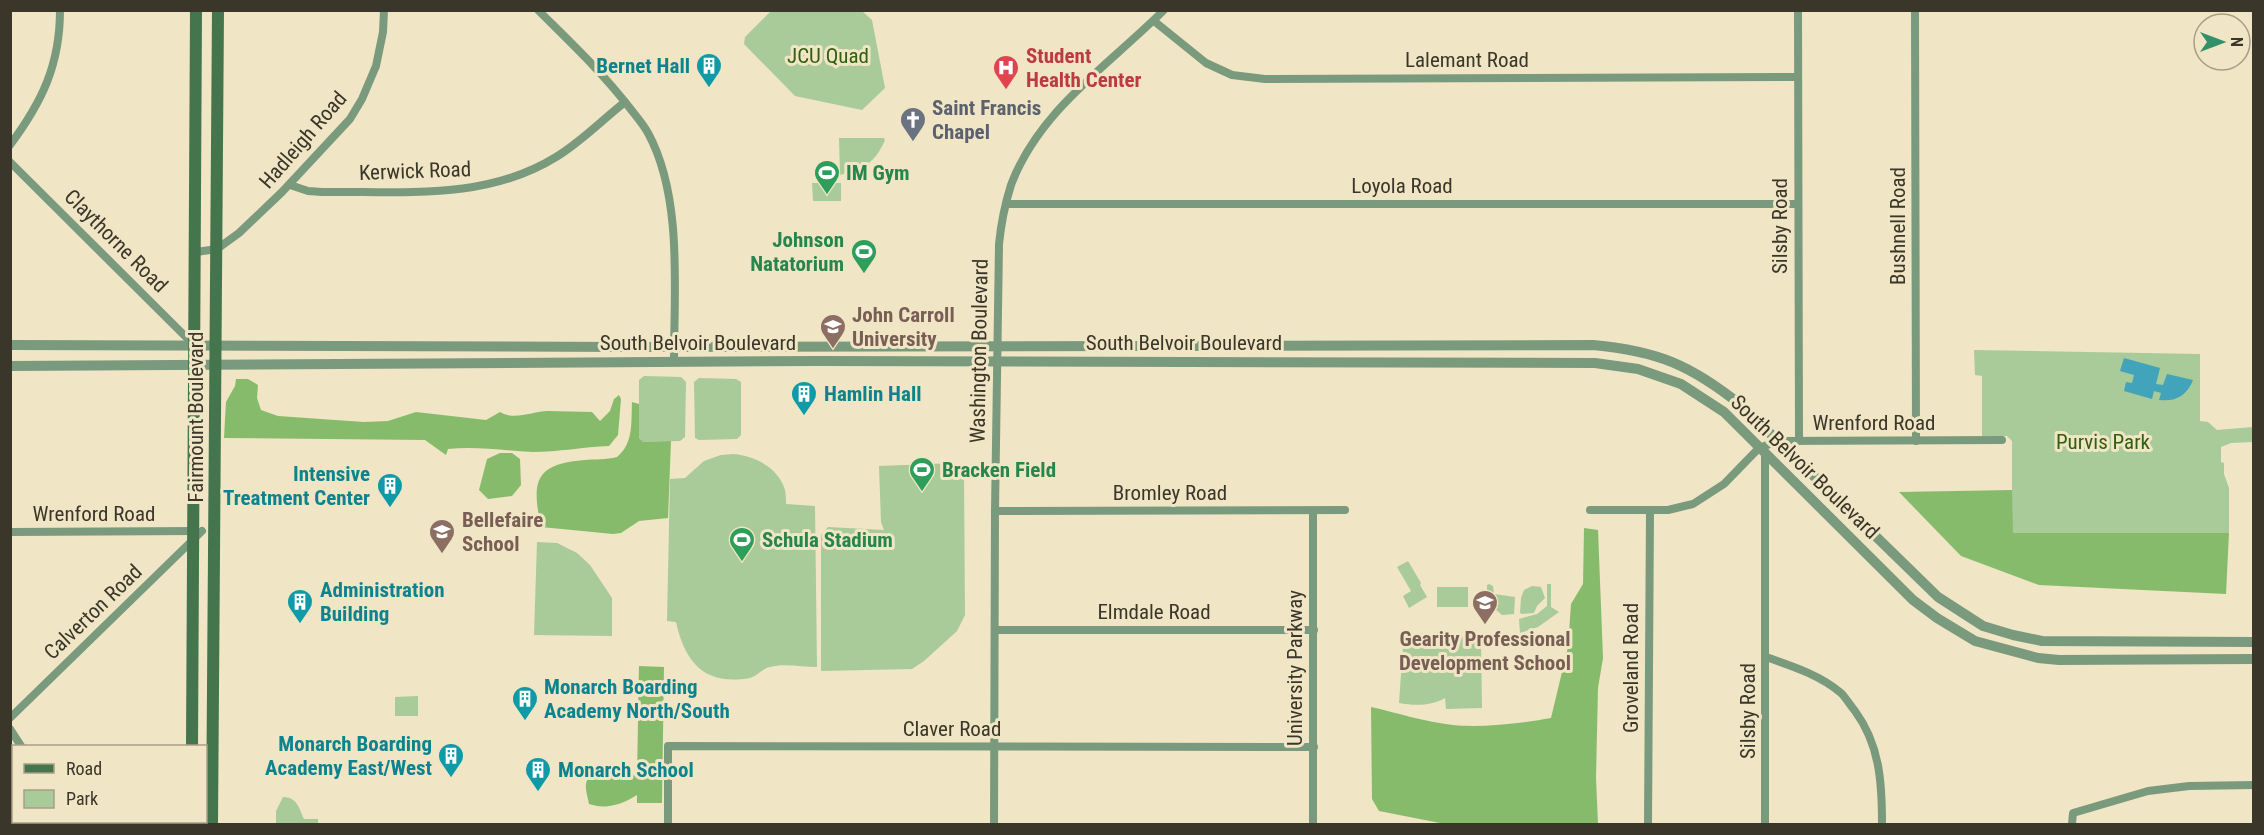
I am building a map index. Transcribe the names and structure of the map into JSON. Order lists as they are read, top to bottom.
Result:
{
  "streets": {
    "main road": ["Fairmount Boulevard"],
    "street": [
      "Lalemant Road",
      "Hadleigh Road",
      "Kerwick Road",
      "Loyola Road",
      "Silsby Road",
      "Bushnell Road",
      "Claythorne Road",
      "South Belvoir Boulevard",
      "Washington Boulevard",
      "Wrenford Road",
      "Bromley Road",
      "Calverton Road",
      "Elmdale Road",
      "University Parkway",
      "Groveland Road",
      "Claver Road"
    ]
  },
  "crossings": [
    ["Lalemant Road", "Silsby Road"],
    ["Lalemant Road", "Washington Boulevard"],
    ["Hadleigh Road", "Kerwick Road"],
    ["Hadleigh Road", "Fairmount Boulevard"],
    ["Loyola Road", "Silsby Road"],
    ["Loyola Road", "Washington Boulevard"],
    ["Silsby Road", "South Belvoir Boulevard"],
    ["Silsby Road", "Wrenford Road"],
    ["Bushnell Road", "Wrenford Road"],
    ["Claythorne Road", "South Belvoir Boulevard"],
    ["Claythorne Road", "Fairmount Boulevard"],
    ["South Belvoir Boulevard", "Washington Boulevard"],
    ["South Belvoir Boulevard", "Fairmount Boulevard"],
    ["South Belvoir Boulevard", "Wrenford Road"],
    ["Washington Boulevard", "Bromley Road"],
    ["Washington Boulevard", "Elmdale Road"],
    ["Washington Boulevard", "Claver Road"],
    ["Fairmount Boulevard", "Wrenford Road"],
    ["Fairmount Boulevard", "Calverton Road"],
    ["Wrenford Road", "Calverton Road"],
    ["Wrenford Road", "Groveland Road"],
    ["Bromley Road", "University Parkway"],
    ["Elmdale Road", "University Parkway"],
    ["University Parkway", "Claver Road"]
  ],
  "parks": ["JCU Quad", "Purvis Park"],
  "places": {
    "building": [
      "Bernet Hall",
      "Hamlin Hall",
      "Intensive Treatment Center",
      "Administration Building",
      "Monarch Boarding Academy North/South",
      "Monarch Boarding Academy East/West",
      "Monarch School"
    ],
    "hospital": ["Student Health Center"],
    "church": ["Saint Francis Chapel"],
    "sports": [
      "IM Gym",
      "Johnson Natatorium",
      "Bracken Field",
      "Schula Stadium"
    ],
    "school or university": ["John Carroll University", "Bellefaire School", "Gearity Professional Development School"]
  },
  "legend": ["Road", "Park"],
  "north": "right"
}
